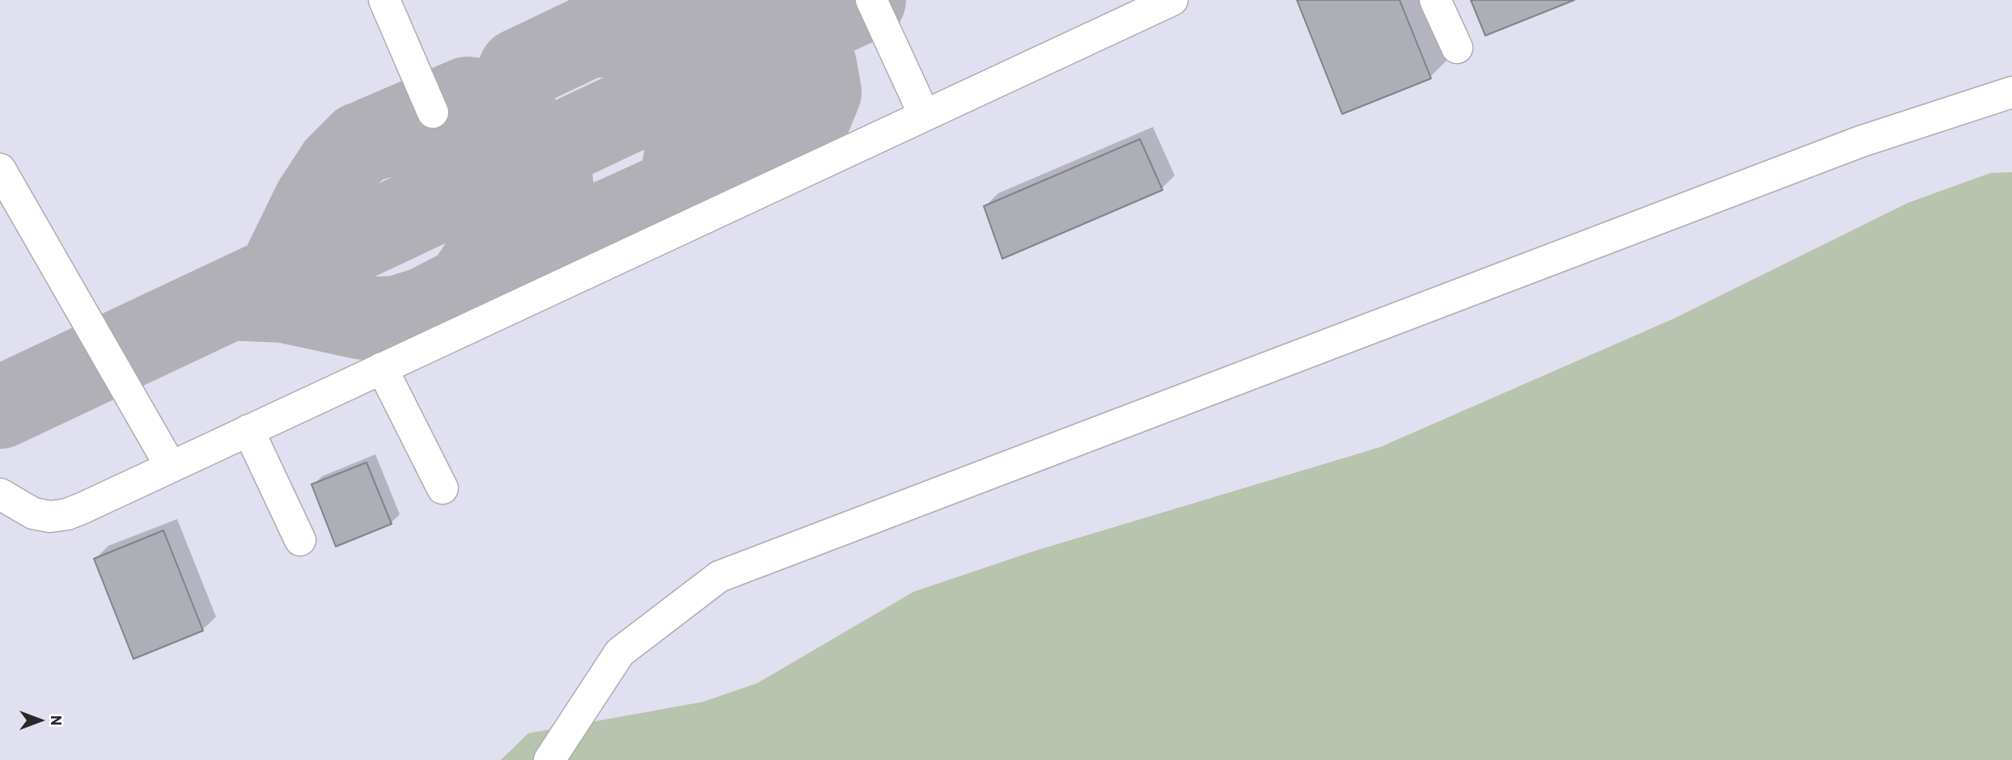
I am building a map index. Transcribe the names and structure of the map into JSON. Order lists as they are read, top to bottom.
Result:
{
  "north": "right"
}
